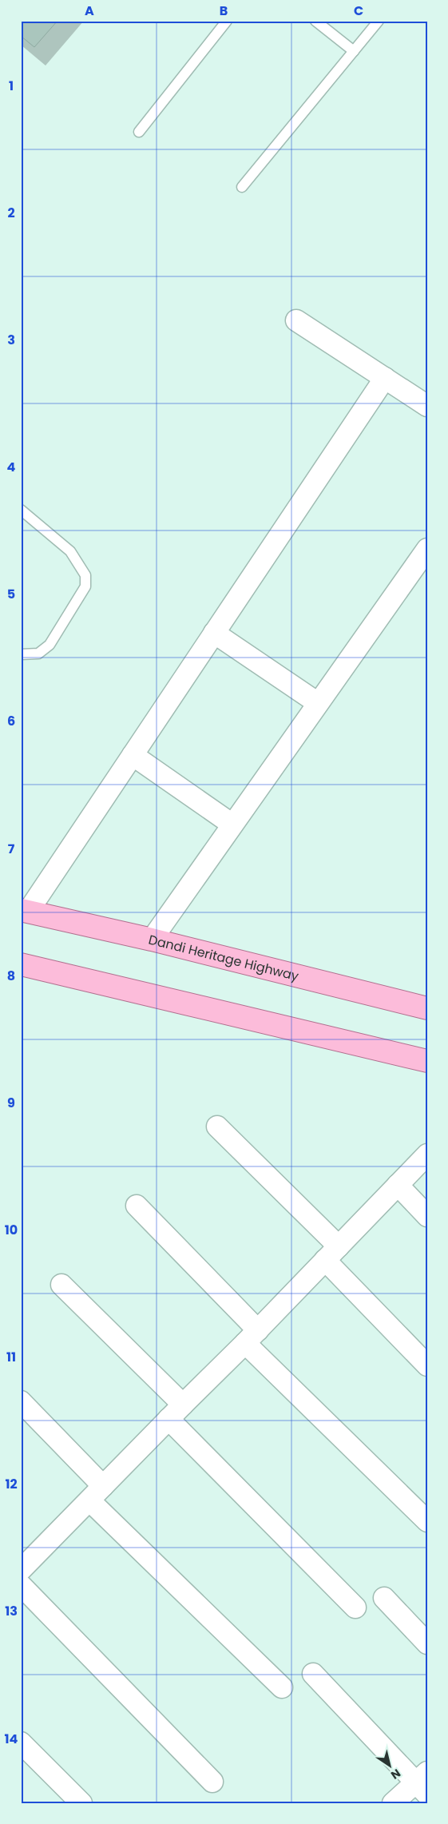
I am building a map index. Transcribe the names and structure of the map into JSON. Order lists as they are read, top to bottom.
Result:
{
  "streets": {
    "main road": ["Dandi Heritage Highway"]
  },
  "north": "bottom right",
  "grid": {
    "columns": ["A", "B", "C"],
    "rows": [
      "1",
      "2",
      "3",
      "4",
      "5",
      "6",
      "7",
      "8",
      "9",
      "10",
      "11",
      "12",
      "13",
      "14"
    ]
  }
}
